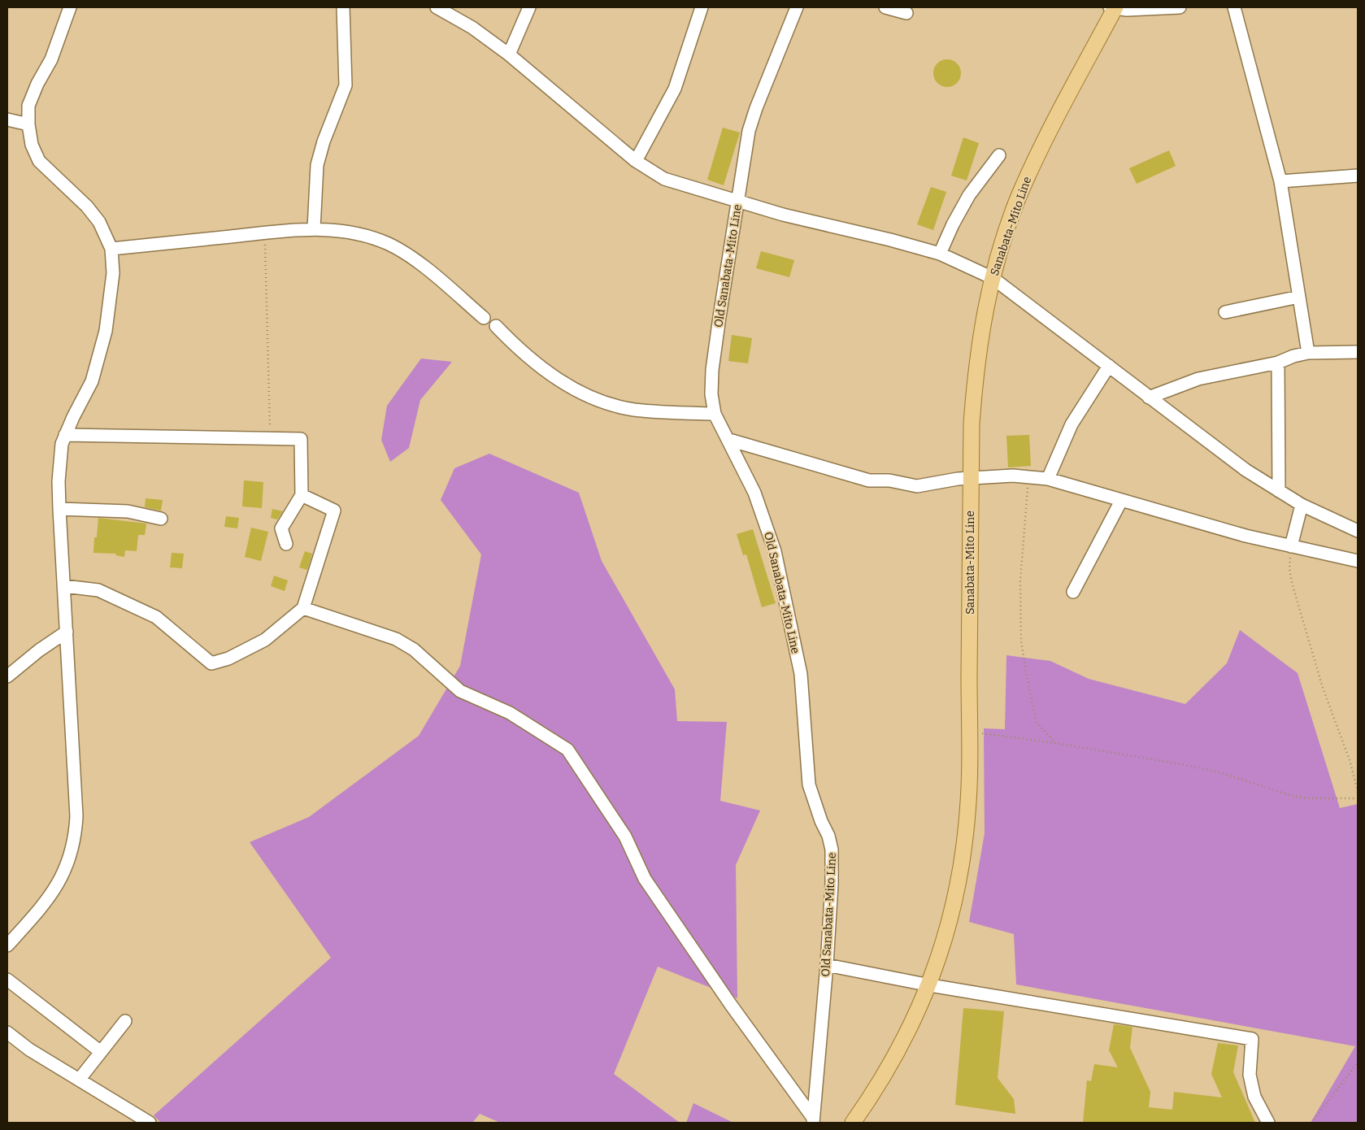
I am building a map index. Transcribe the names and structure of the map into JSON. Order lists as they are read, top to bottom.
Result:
{
  "streets": {
    "main road": ["Sanabata-Mito Line"],
    "street": ["Old Sanabata-Mito Line"]
  }
}
